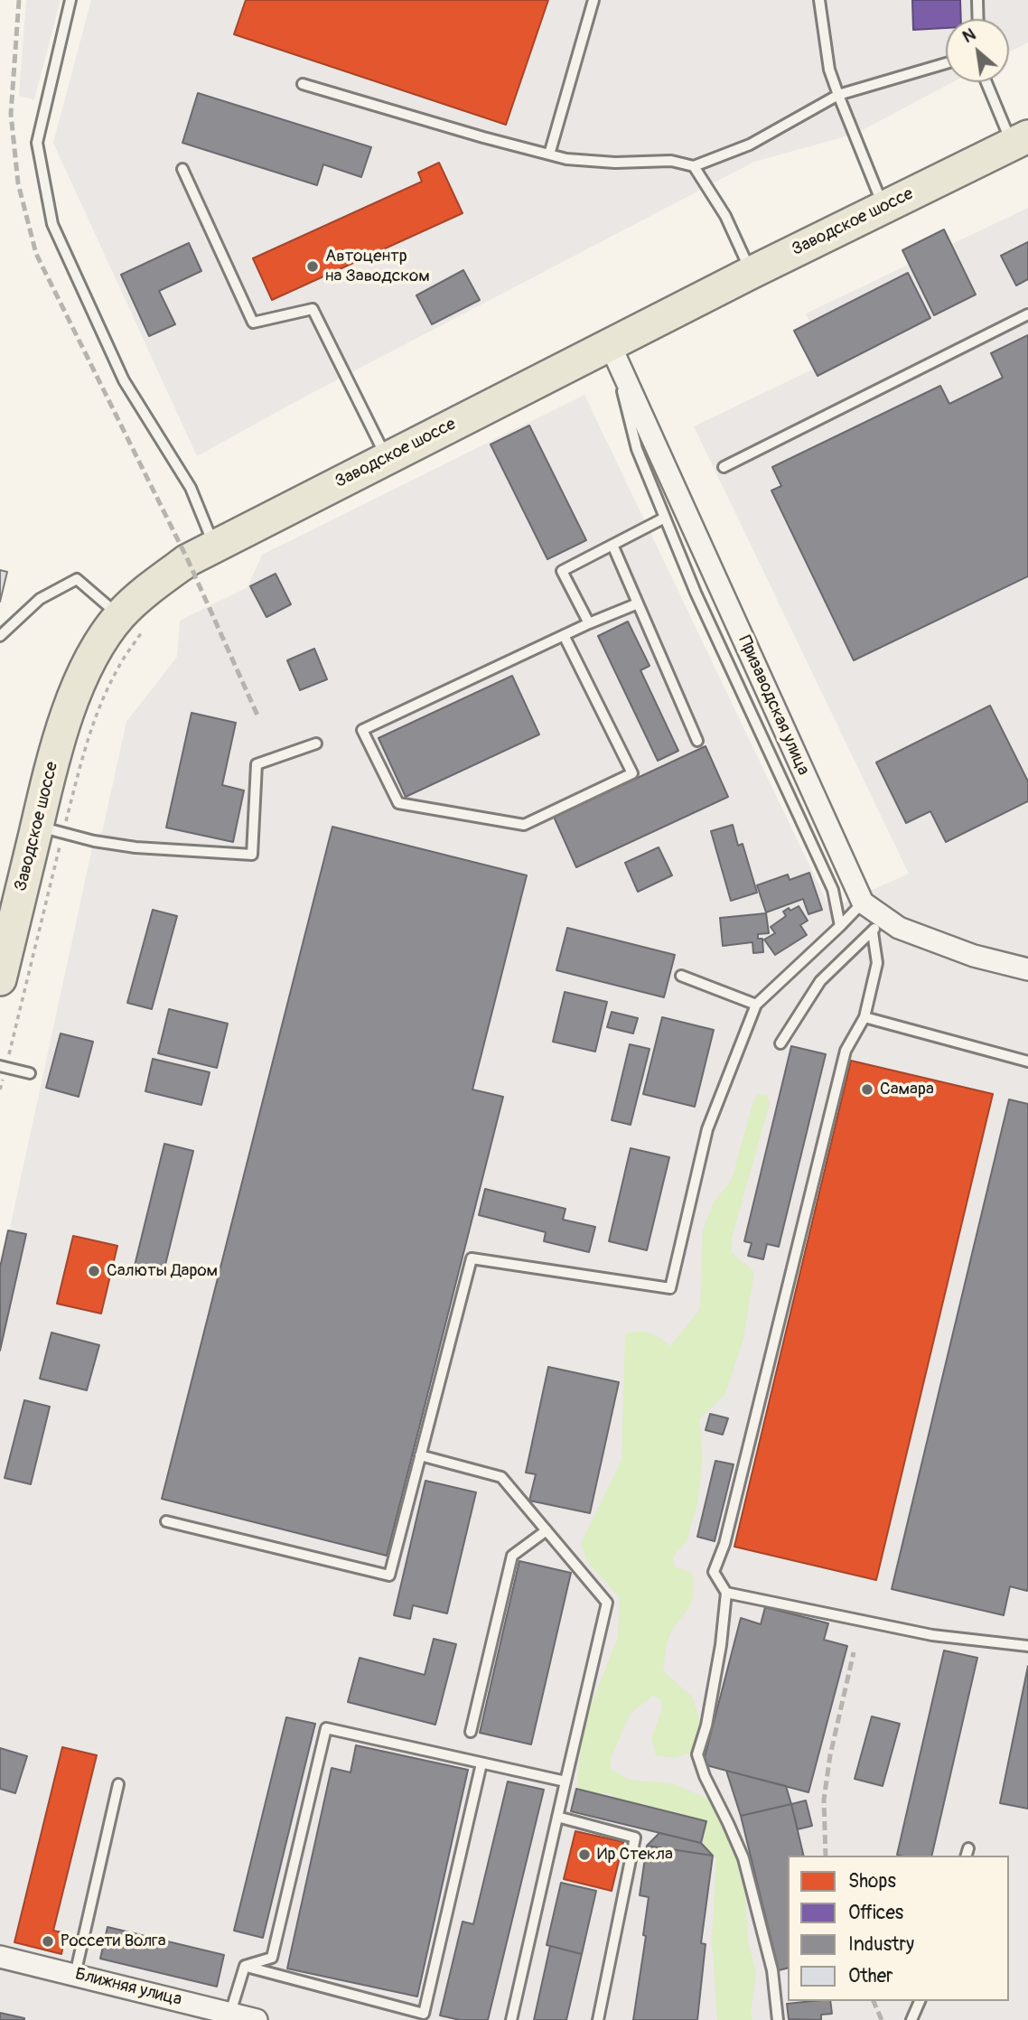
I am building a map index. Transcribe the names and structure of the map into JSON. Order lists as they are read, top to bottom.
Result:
{
  "streets": {
    "main road": ["Заводское шоссе"],
    "street": ["Призаводская улица", "Ближняя улица"]
  },
  "crossings": [
    ["Заводское шоссе", "Призаводская улица"]
  ],
  "places": [
    "Автоцентр на Заводском",
    "Самара",
    "Салюты Даром",
    "Ир Стекла",
    "Россети Волга"
  ],
  "legend": [
    "Shops",
    "Offices",
    "Industry",
    "Other"
  ],
  "north": "top left"
}
